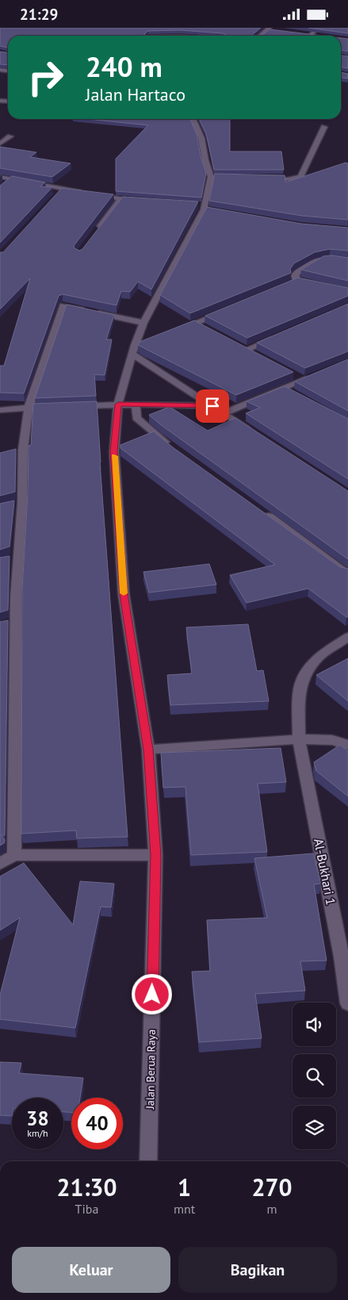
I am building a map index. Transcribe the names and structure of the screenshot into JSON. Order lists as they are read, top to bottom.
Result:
{
  "streets": {
    "street": ["Al-Bukhari 1", "Jalan Berua Raya"]
  },
  "page": {
    "status": "21:29",
    "turn": ["240 m", "Jalan Hartaco"],
    "speed": "38 km/h",
    "limit": "40",
    "eta": [
      "21:30",
      "Tiba",
      "1",
      "mnt",
      "270",
      "m"
    ],
    "buttons": ["Keluar", "Bagikan"]
  }
}
